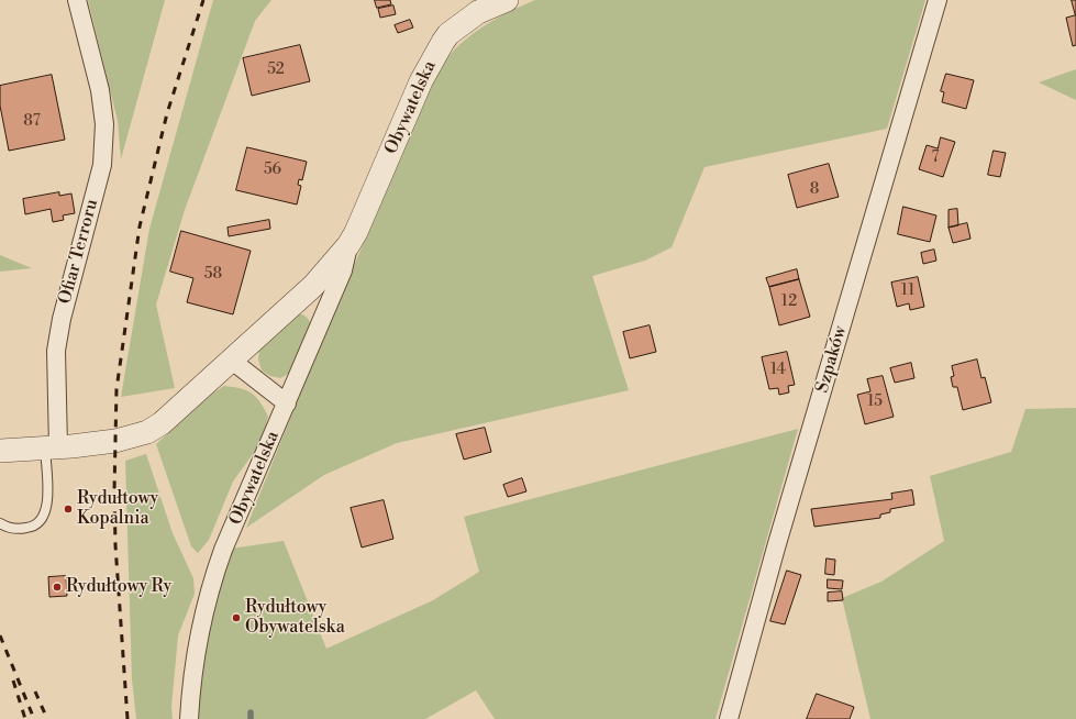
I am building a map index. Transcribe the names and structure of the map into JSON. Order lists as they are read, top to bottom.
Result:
{
  "streets": {
    "street": ["Obywatelska", "Ofiar Terroru", "Szpaków"]
  },
  "crossings": [
    ["Obywatelska", "Ofiar Terroru"]
  ],
  "places": ["Rydułtowy Kopalnia", "Rydułtowy Ry", "Rydułtowy Obywatelska"],
  "house_numbers": [
    "52",
    "87",
    "7",
    "56",
    "8",
    "58",
    "11",
    "12",
    "14",
    "15"
  ]
}
